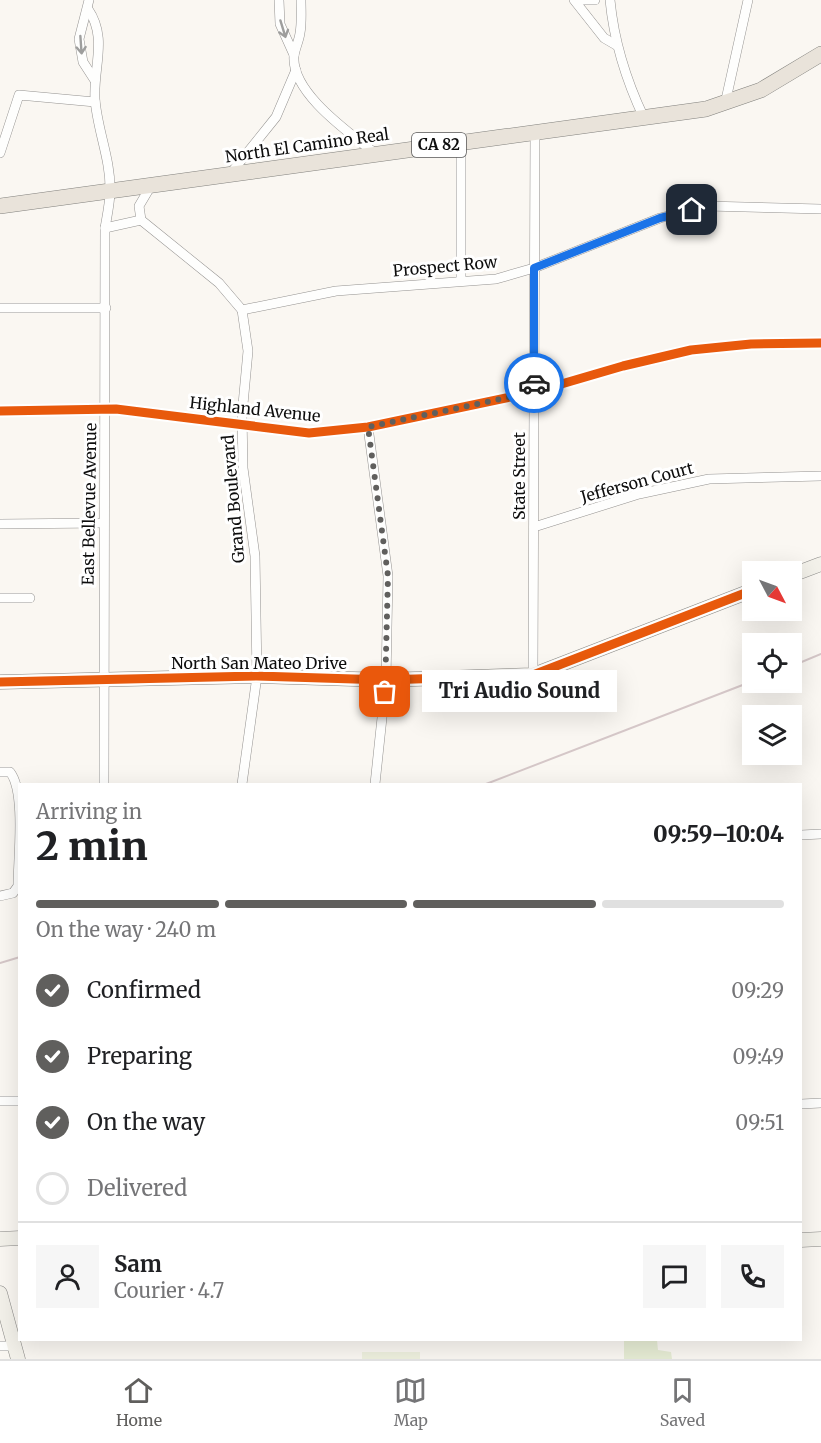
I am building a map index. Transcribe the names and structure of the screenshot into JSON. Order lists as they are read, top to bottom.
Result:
{
  "streets": {
    "main road": ["North El Camino Real", "CA 82", "North San Mateo Drive"],
    "street": [
      "Prospect Row",
      "Highland Avenue",
      "State Street",
      "Jefferson Court",
      "Grand Boulevard",
      "East Bellevue Avenue"
    ]
  },
  "crossings": [
    ["North El Camino Real", "CA 82"],
    ["North El Camino Real", "State Street"],
    ["North El Camino Real", "East Bellevue Avenue"],
    ["Prospect Row", "State Street"],
    ["Prospect Row", "Grand Boulevard"],
    ["Highland Avenue", "State Street"],
    ["Highland Avenue", "Grand Boulevard"],
    ["Highland Avenue", "East Bellevue Avenue"],
    ["State Street", "Jefferson Court"],
    ["State Street", "North San Mateo Drive"],
    ["Grand Boulevard", "North San Mateo Drive"],
    ["East Bellevue Avenue", "North San Mateo Drive"]
  ],
  "places": ["Tri Audio Sound"],
  "north": "bottom right",
  "page": {
    "bubble": "Tri Audio Sound",
    "heading": ["2 min", "Arriving in", "09:59–10:04"],
    "panel": ["Sam", "Courier · 4.7"],
    "bar": "On the way · 240 m",
    "list": [
      ["Confirmed", "09:29"],
      ["Preparing", "09:49"],
      ["On the way", "09:51"],
      "Delivered"
    ],
    "tabs": ["Home", "Map", "Saved"]
  }
}
